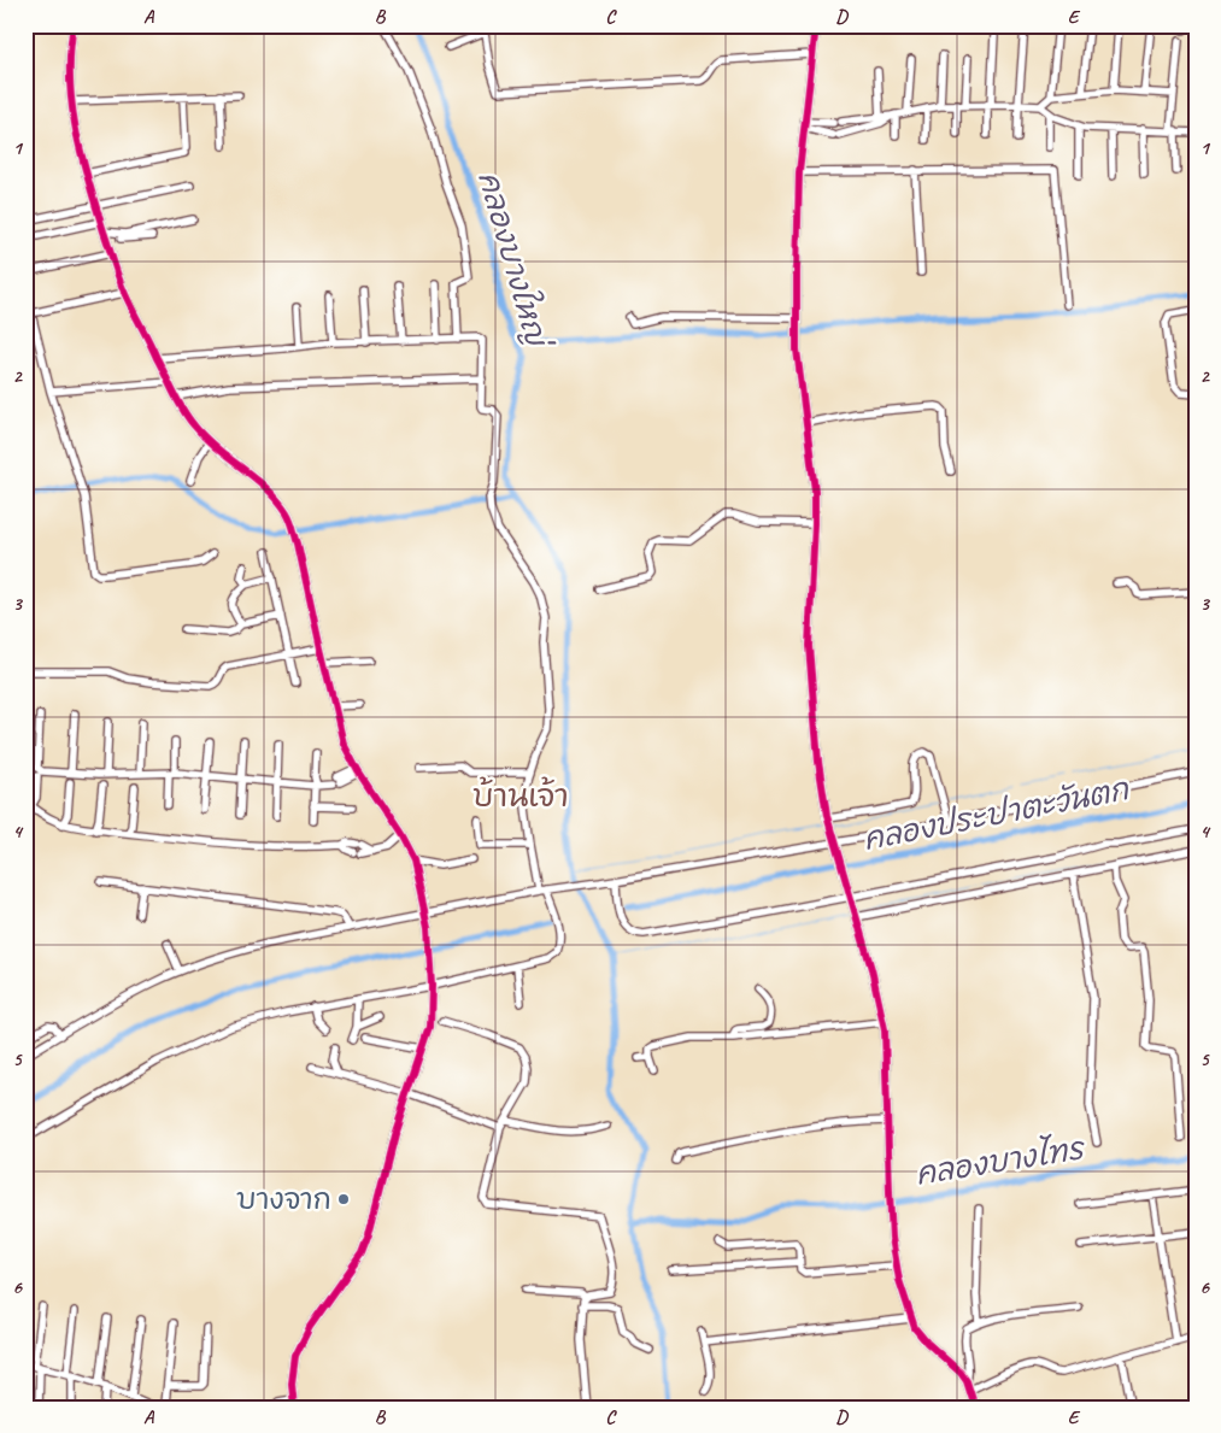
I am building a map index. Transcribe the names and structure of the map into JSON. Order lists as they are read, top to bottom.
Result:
{
  "districts": ["บ้านเจ้า"],
  "water": ["คลองบางใหญ่", "คลองประปาตะวันตก", "คลองบางไทร"],
  "places": ["บางจาก"],
  "grid": {
    "columns": [
      "A",
      "B",
      "C",
      "D",
      "E"
    ],
    "rows": [
      "1",
      "2",
      "3",
      "4",
      "5",
      "6"
    ]
  }
}
